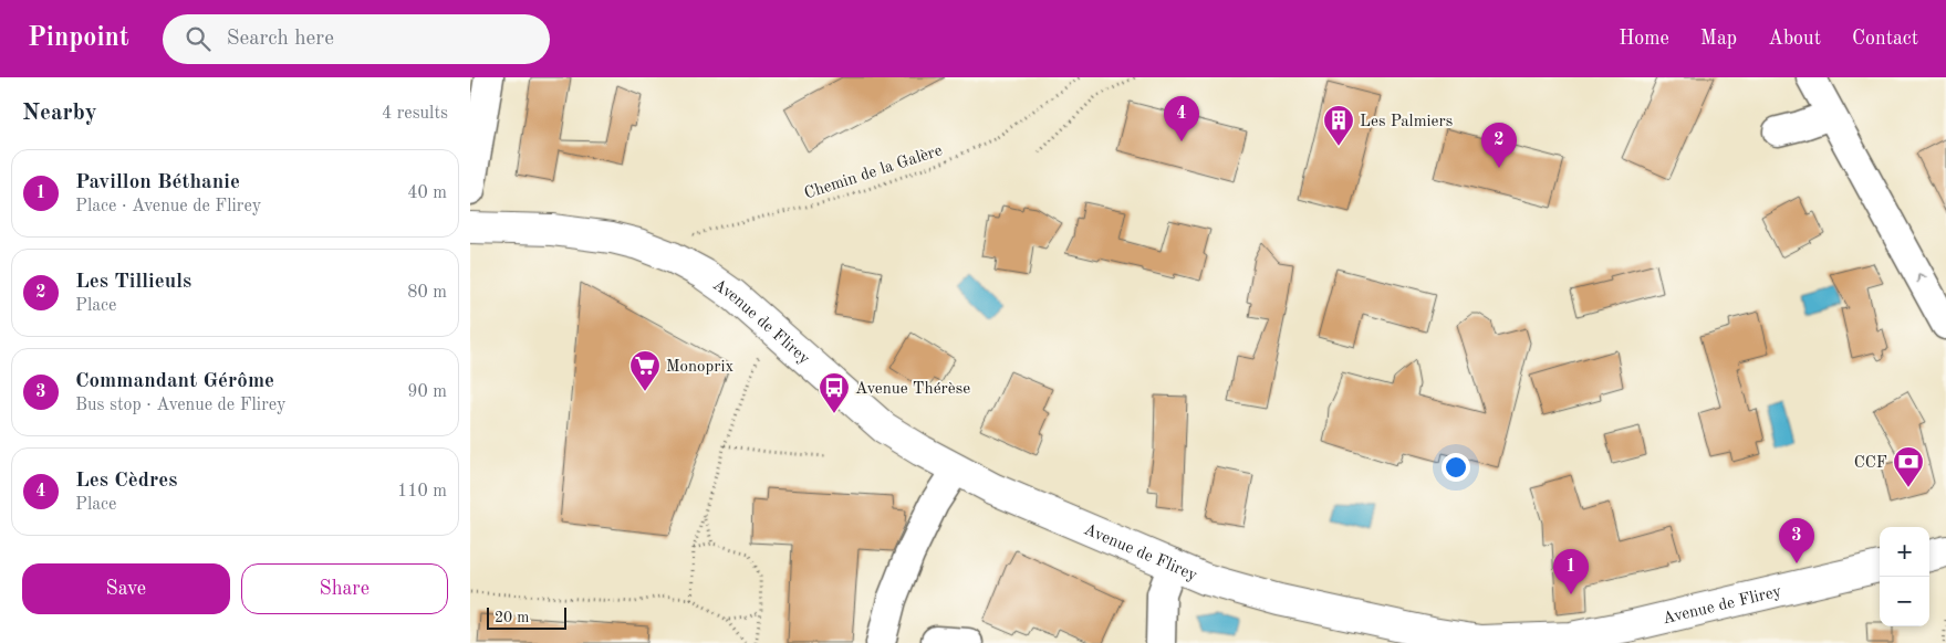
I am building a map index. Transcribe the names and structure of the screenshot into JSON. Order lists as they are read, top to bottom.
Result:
{
  "streets": {
    "main road": ["Avenue de Flirey"],
    "path": ["Chemin de la Galère"]
  },
  "crossings": [
    ["Chemin de la Galère", "Avenue de Flirey"]
  ],
  "places": {
    "building": ["Les Palmiers"],
    "supermarket": ["Monoprix"],
    "bus stop": ["Avenue Thérèse"],
    "bank": ["CCF"]
  },
  "scale_bar": "20 m",
  "page": {
    "header": "Pinpoint",
    "search": "Search here",
    "nav": [
      "Home",
      "Map",
      "About",
      "Contact"
    ],
    "heading": ["Nearby", "4 results"],
    "pins": [
      "4",
      "2",
      "3",
      "1"
    ],
    "list": [
      {
        "mark": "1",
        "name": "Pavillon Béthanie",
        "note": "Place · Avenue de Flirey",
        "value": "40 m"
      },
      {
        "mark": "2",
        "name": "Les Tillieuls",
        "note": "Place",
        "value": "80 m"
      },
      {
        "mark": "3",
        "name": "Commandant Gérôme",
        "note": "Bus stop · Avenue de Flirey",
        "value": "90 m"
      },
      {
        "mark": "4",
        "name": "Les Cèdres",
        "note": "Place",
        "value": "110 m"
      }
    ],
    "map_buttons": ["+", "−"],
    "buttons": ["Save", "Share"],
    "scale": "20 m"
  }
}
